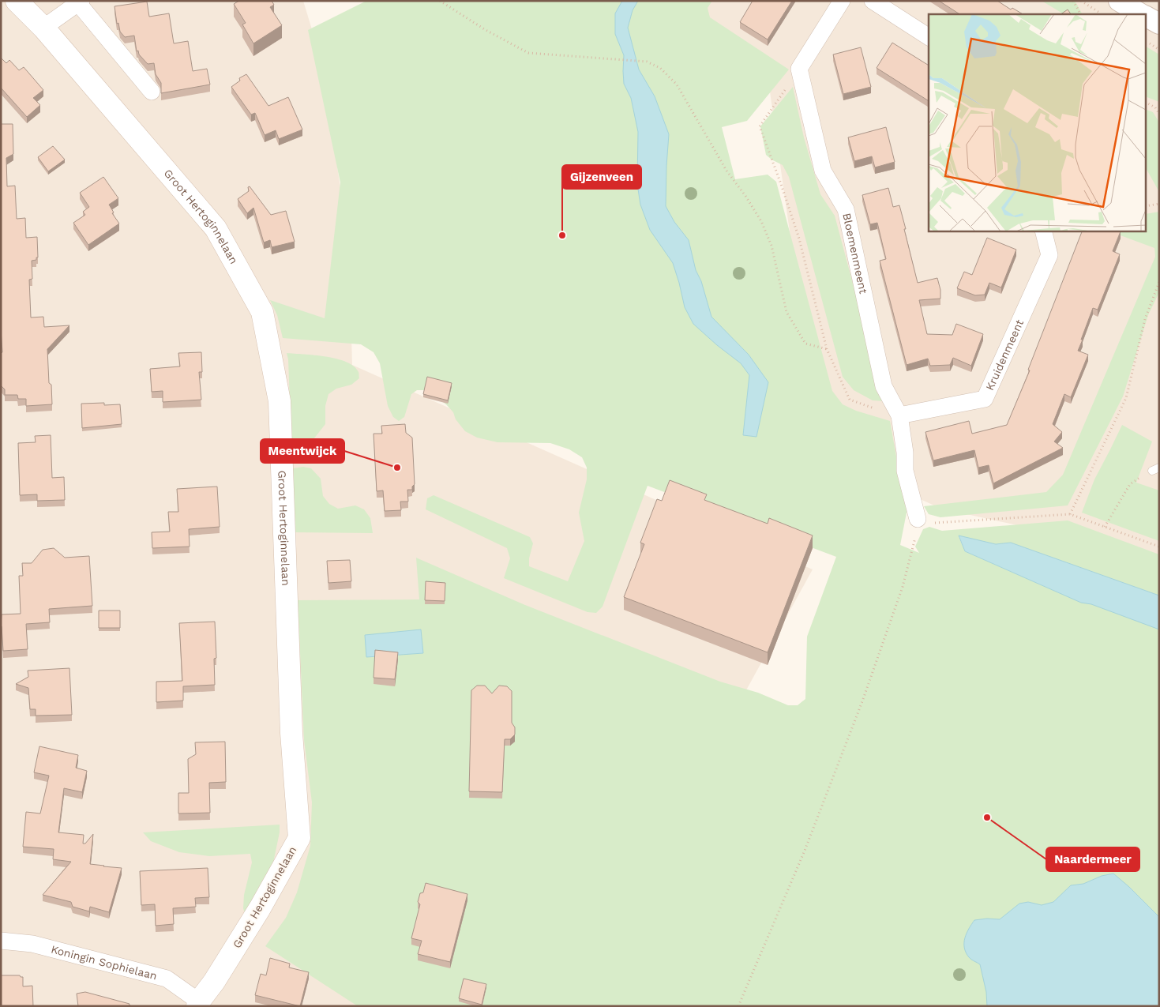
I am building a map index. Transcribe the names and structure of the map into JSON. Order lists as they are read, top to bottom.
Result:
{
  "streets": {
    "main road": ["Groot Hertoginnelaan"],
    "street": ["Bloemenmeent", "Kruidenmeent", "Koningin Sophielaan"]
  },
  "crossings": [
    ["Groot Hertoginnelaan", "Koningin Sophielaan"],
    ["Bloemenmeent", "Kruidenmeent"]
  ],
  "places": ["Gijzenveen", "Meentwijck", "Naardermeer"]
}
